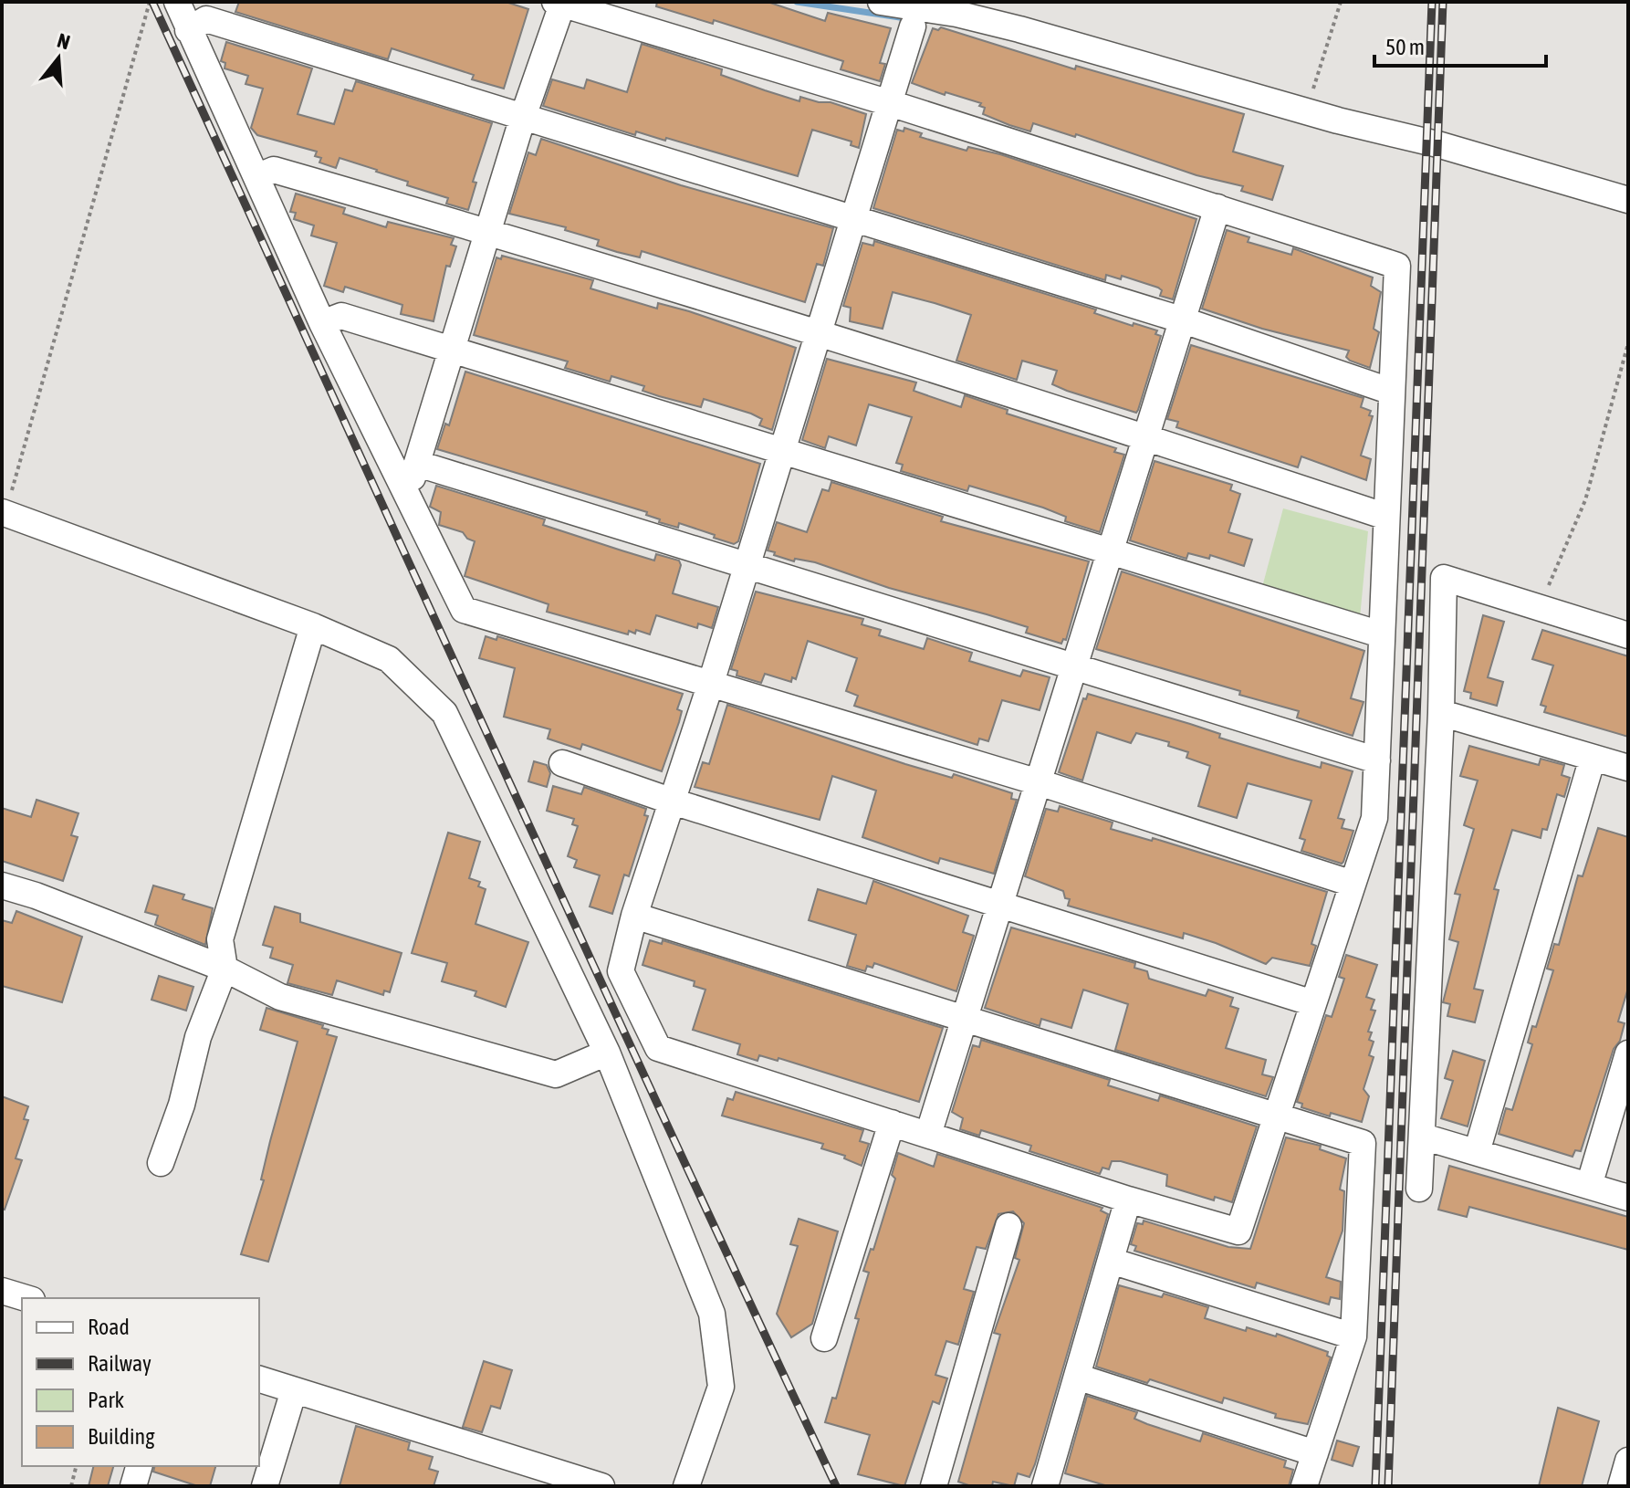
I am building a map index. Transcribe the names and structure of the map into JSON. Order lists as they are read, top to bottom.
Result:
{
  "legend": [
    "Road",
    "Railway",
    "Park",
    "Building"
  ],
  "scale_bar": "50 m",
  "north": "top"
}
